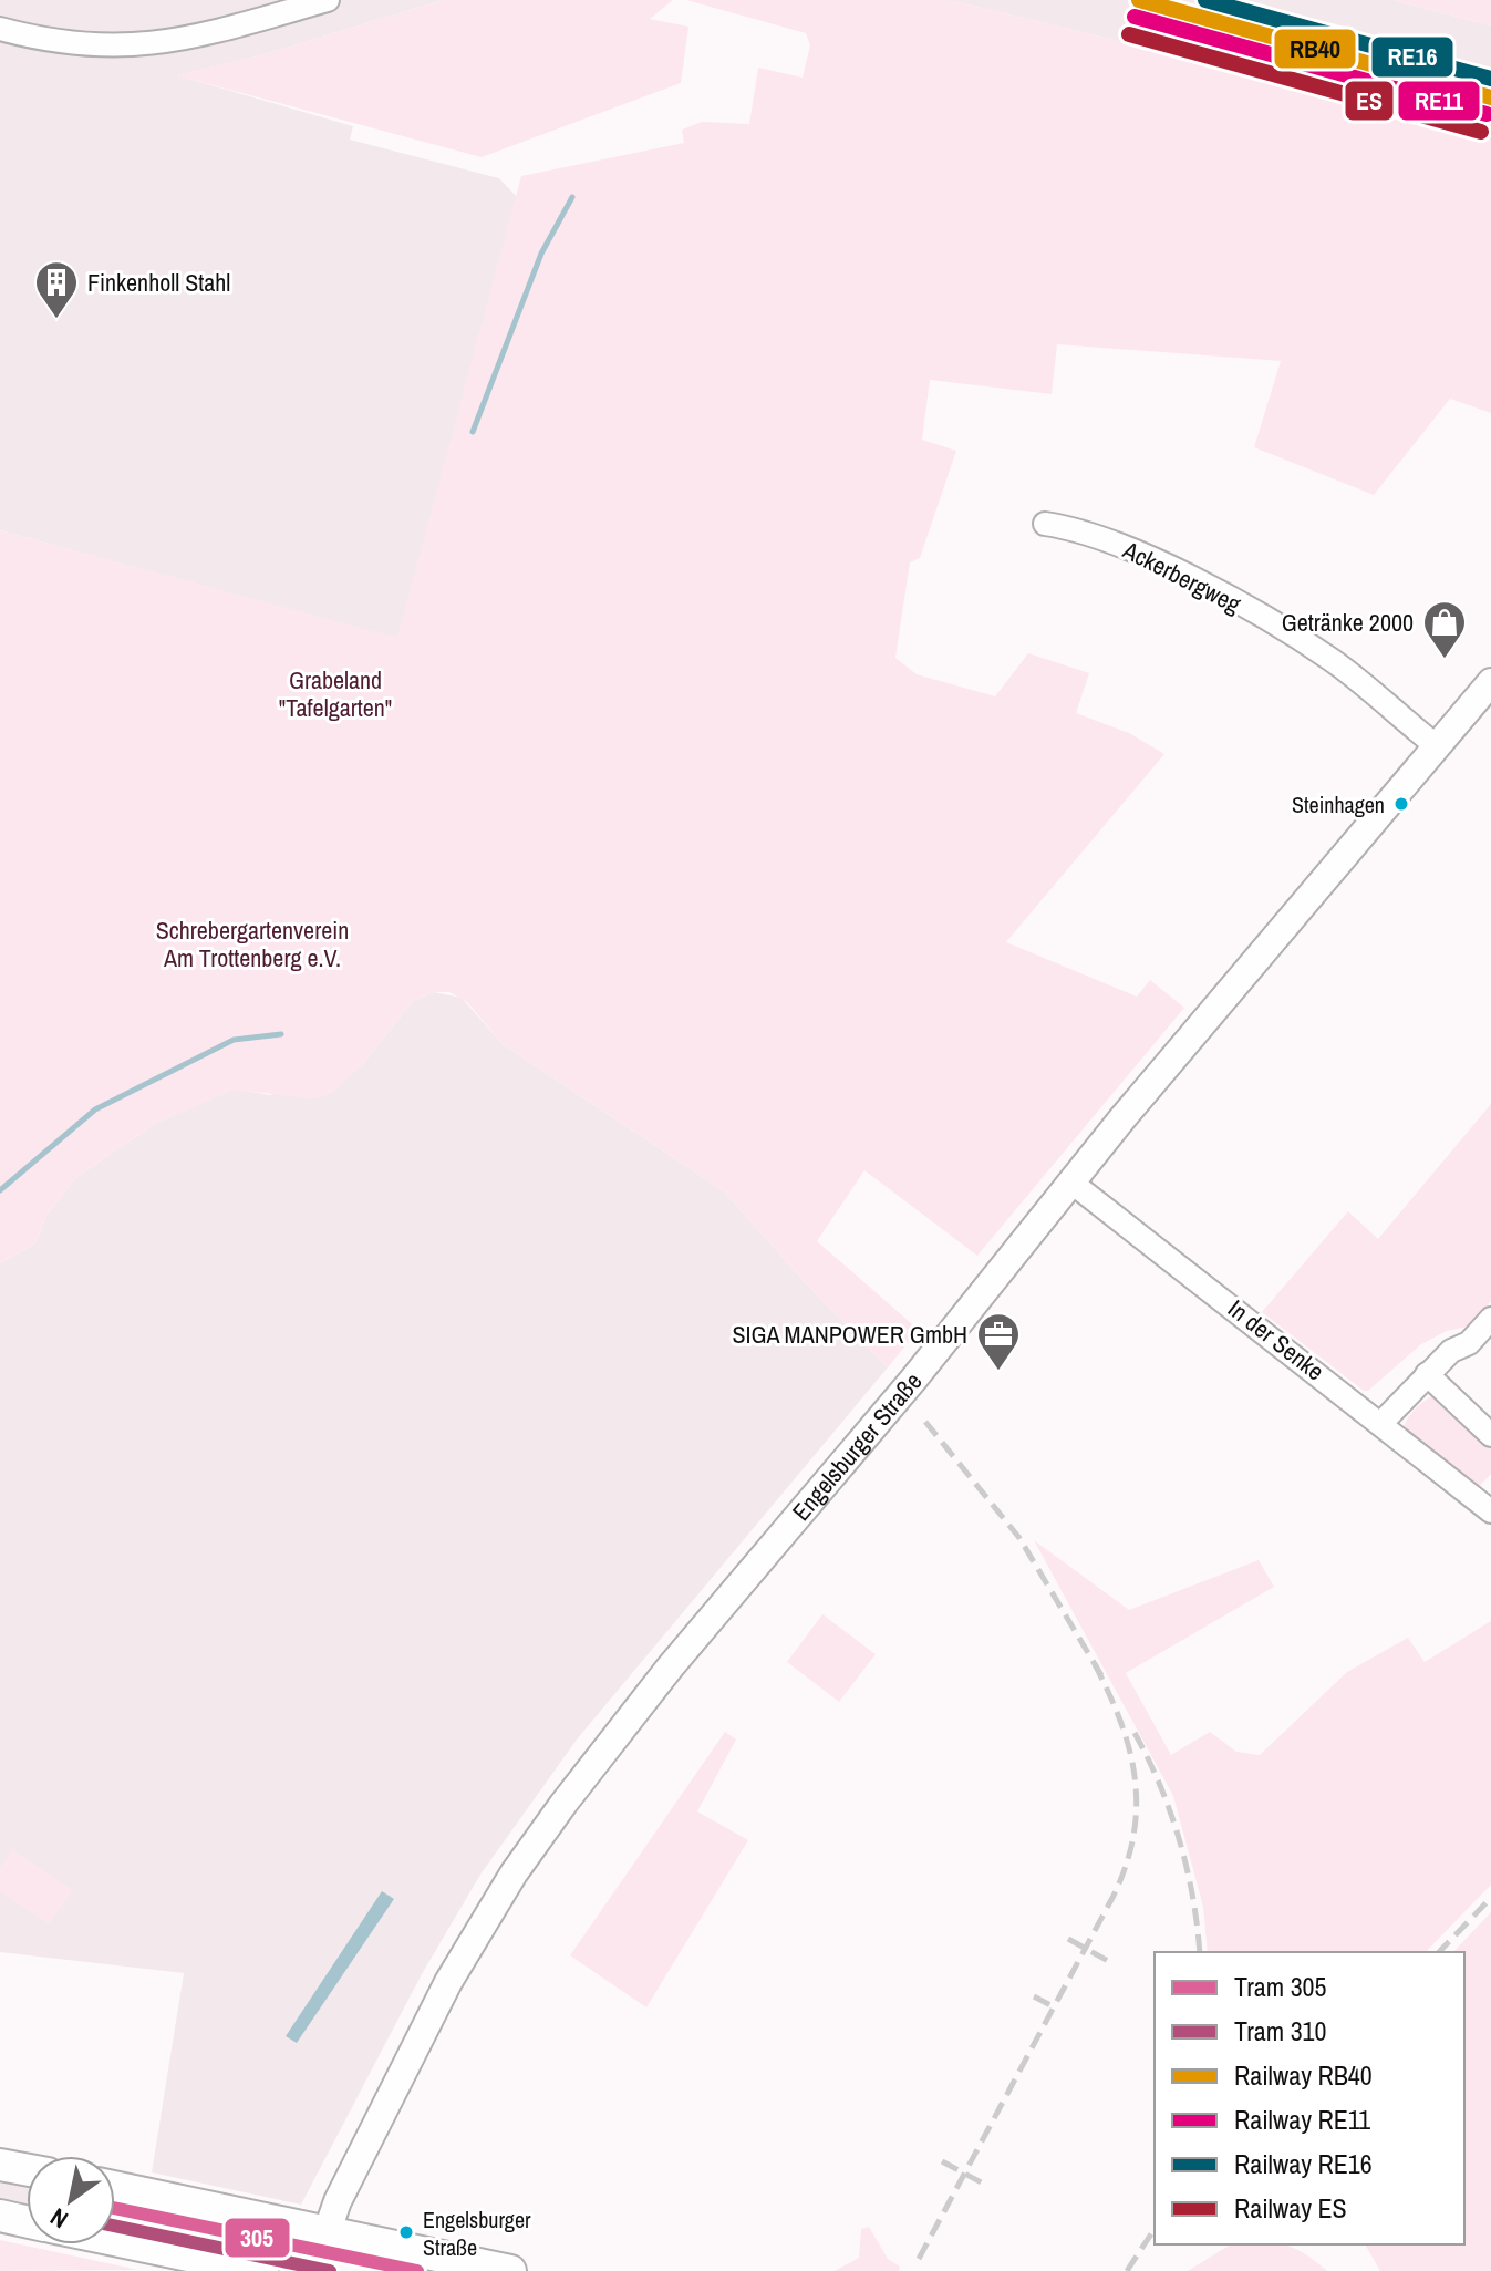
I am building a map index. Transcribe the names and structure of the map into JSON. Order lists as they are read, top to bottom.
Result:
{
  "streets": {
    "street": ["Ackerbergweg", "In der Senke", "Engelsburger Straße"]
  },
  "crossings": [
    ["Ackerbergweg", "Engelsburger Straße"],
    ["In der Senke", "Engelsburger Straße"]
  ],
  "parks": ["Grabeland \"Tafelgarten\"", "Schrebergartenverein Am Trottenberg e.V."],
  "places": {
    "building": ["Finkenholl Stahl"],
    "shop": ["Getränke 2000"],
    "other": ["Steinhagen", "Engelsburger Straße"],
    "office": ["SIGA MANPOWER GmbH"]
  },
  "lines": [
    "rail line RB40",
    "rail line RE16",
    "rail line RE11",
    "rail line ES",
    "tram line 305",
    "tram line 310"
  ],
  "legend": [
    "Tram 305",
    "Tram 310",
    "Railway RB40",
    "Railway RE11",
    "Railway RE16",
    "Railway ES"
  ],
  "north": "bottom left"
}
